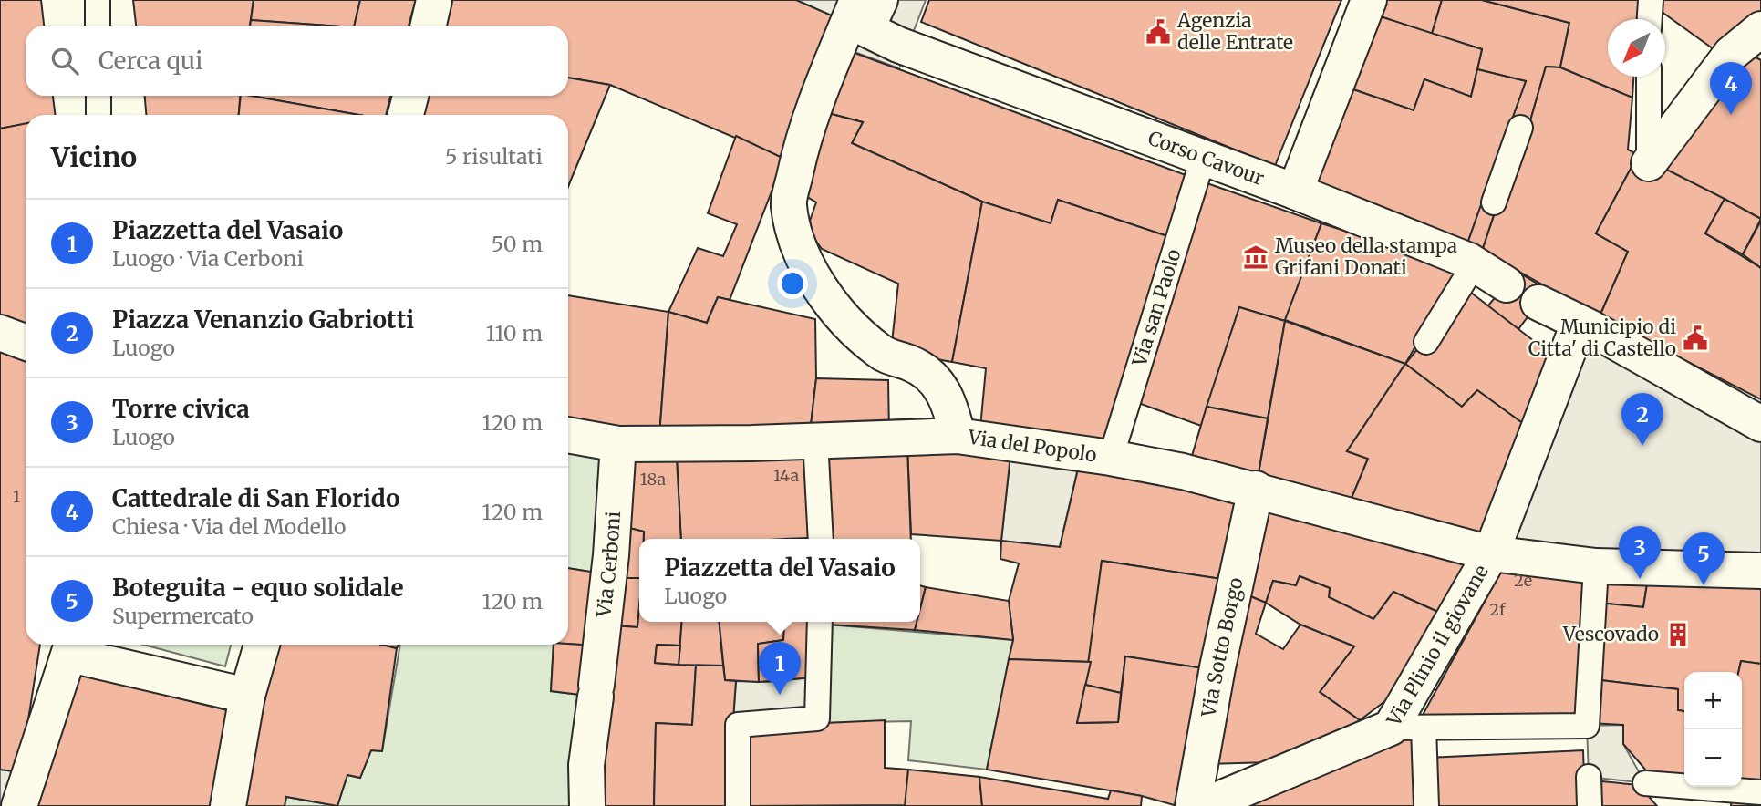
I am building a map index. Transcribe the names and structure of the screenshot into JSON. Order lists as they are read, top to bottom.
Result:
{
  "streets": {
    "street": [
      "Corso Cavour",
      "Via del Popolo",
      "Via Cerboni",
      "Via Plinio il giovane",
      "Via Sotto Borgo"
    ],
    "lane": ["Via san Paolo"]
  },
  "crossings": [
    ["Corso Cavour", "Via san Paolo"],
    ["Via san Paolo", "Via del Popolo"],
    ["Via del Popolo", "Via Cerboni"],
    ["Via del Popolo", "Via Plinio il giovane"],
    ["Via del Popolo", "Via Sotto Borgo"]
  ],
  "places": {
    "public building": ["Agenzia delle Entrate", "Municipio di Citta' di Castello"],
    "museum": ["Museo della stampa Grifani Donati"],
    "building": ["Vescovado"]
  },
  "house_numbers": [
    "14a",
    "18a",
    "1",
    "2e",
    "2f"
  ],
  "north": "bottom left",
  "page": {
    "search": "Cerca qui",
    "pins": [
      "4",
      "2",
      "3",
      "5",
      "1"
    ],
    "heading": ["Vicino", "5 risultati"],
    "list": [
      {
        "mark": "1",
        "name": "Piazzetta del Vasaio",
        "note": "Luogo · Via Cerboni",
        "value": "50 m"
      },
      {
        "mark": "2",
        "name": "Piazza Venanzio Gabriotti",
        "note": "Luogo",
        "value": "110 m"
      },
      {
        "mark": "3",
        "name": "Torre civica",
        "note": "Luogo",
        "value": "120 m"
      },
      {
        "mark": "4",
        "name": "Cattedrale di San Florido",
        "note": "Chiesa · Via del Modello",
        "value": "120 m"
      },
      {
        "mark": "5",
        "name": "Boteguita - equo solidale",
        "note": "Supermercato",
        "value": "120 m"
      }
    ],
    "popup": ["Piazzetta del Vasaio", "Luogo"],
    "map_buttons": ["+", "−"]
  }
}
